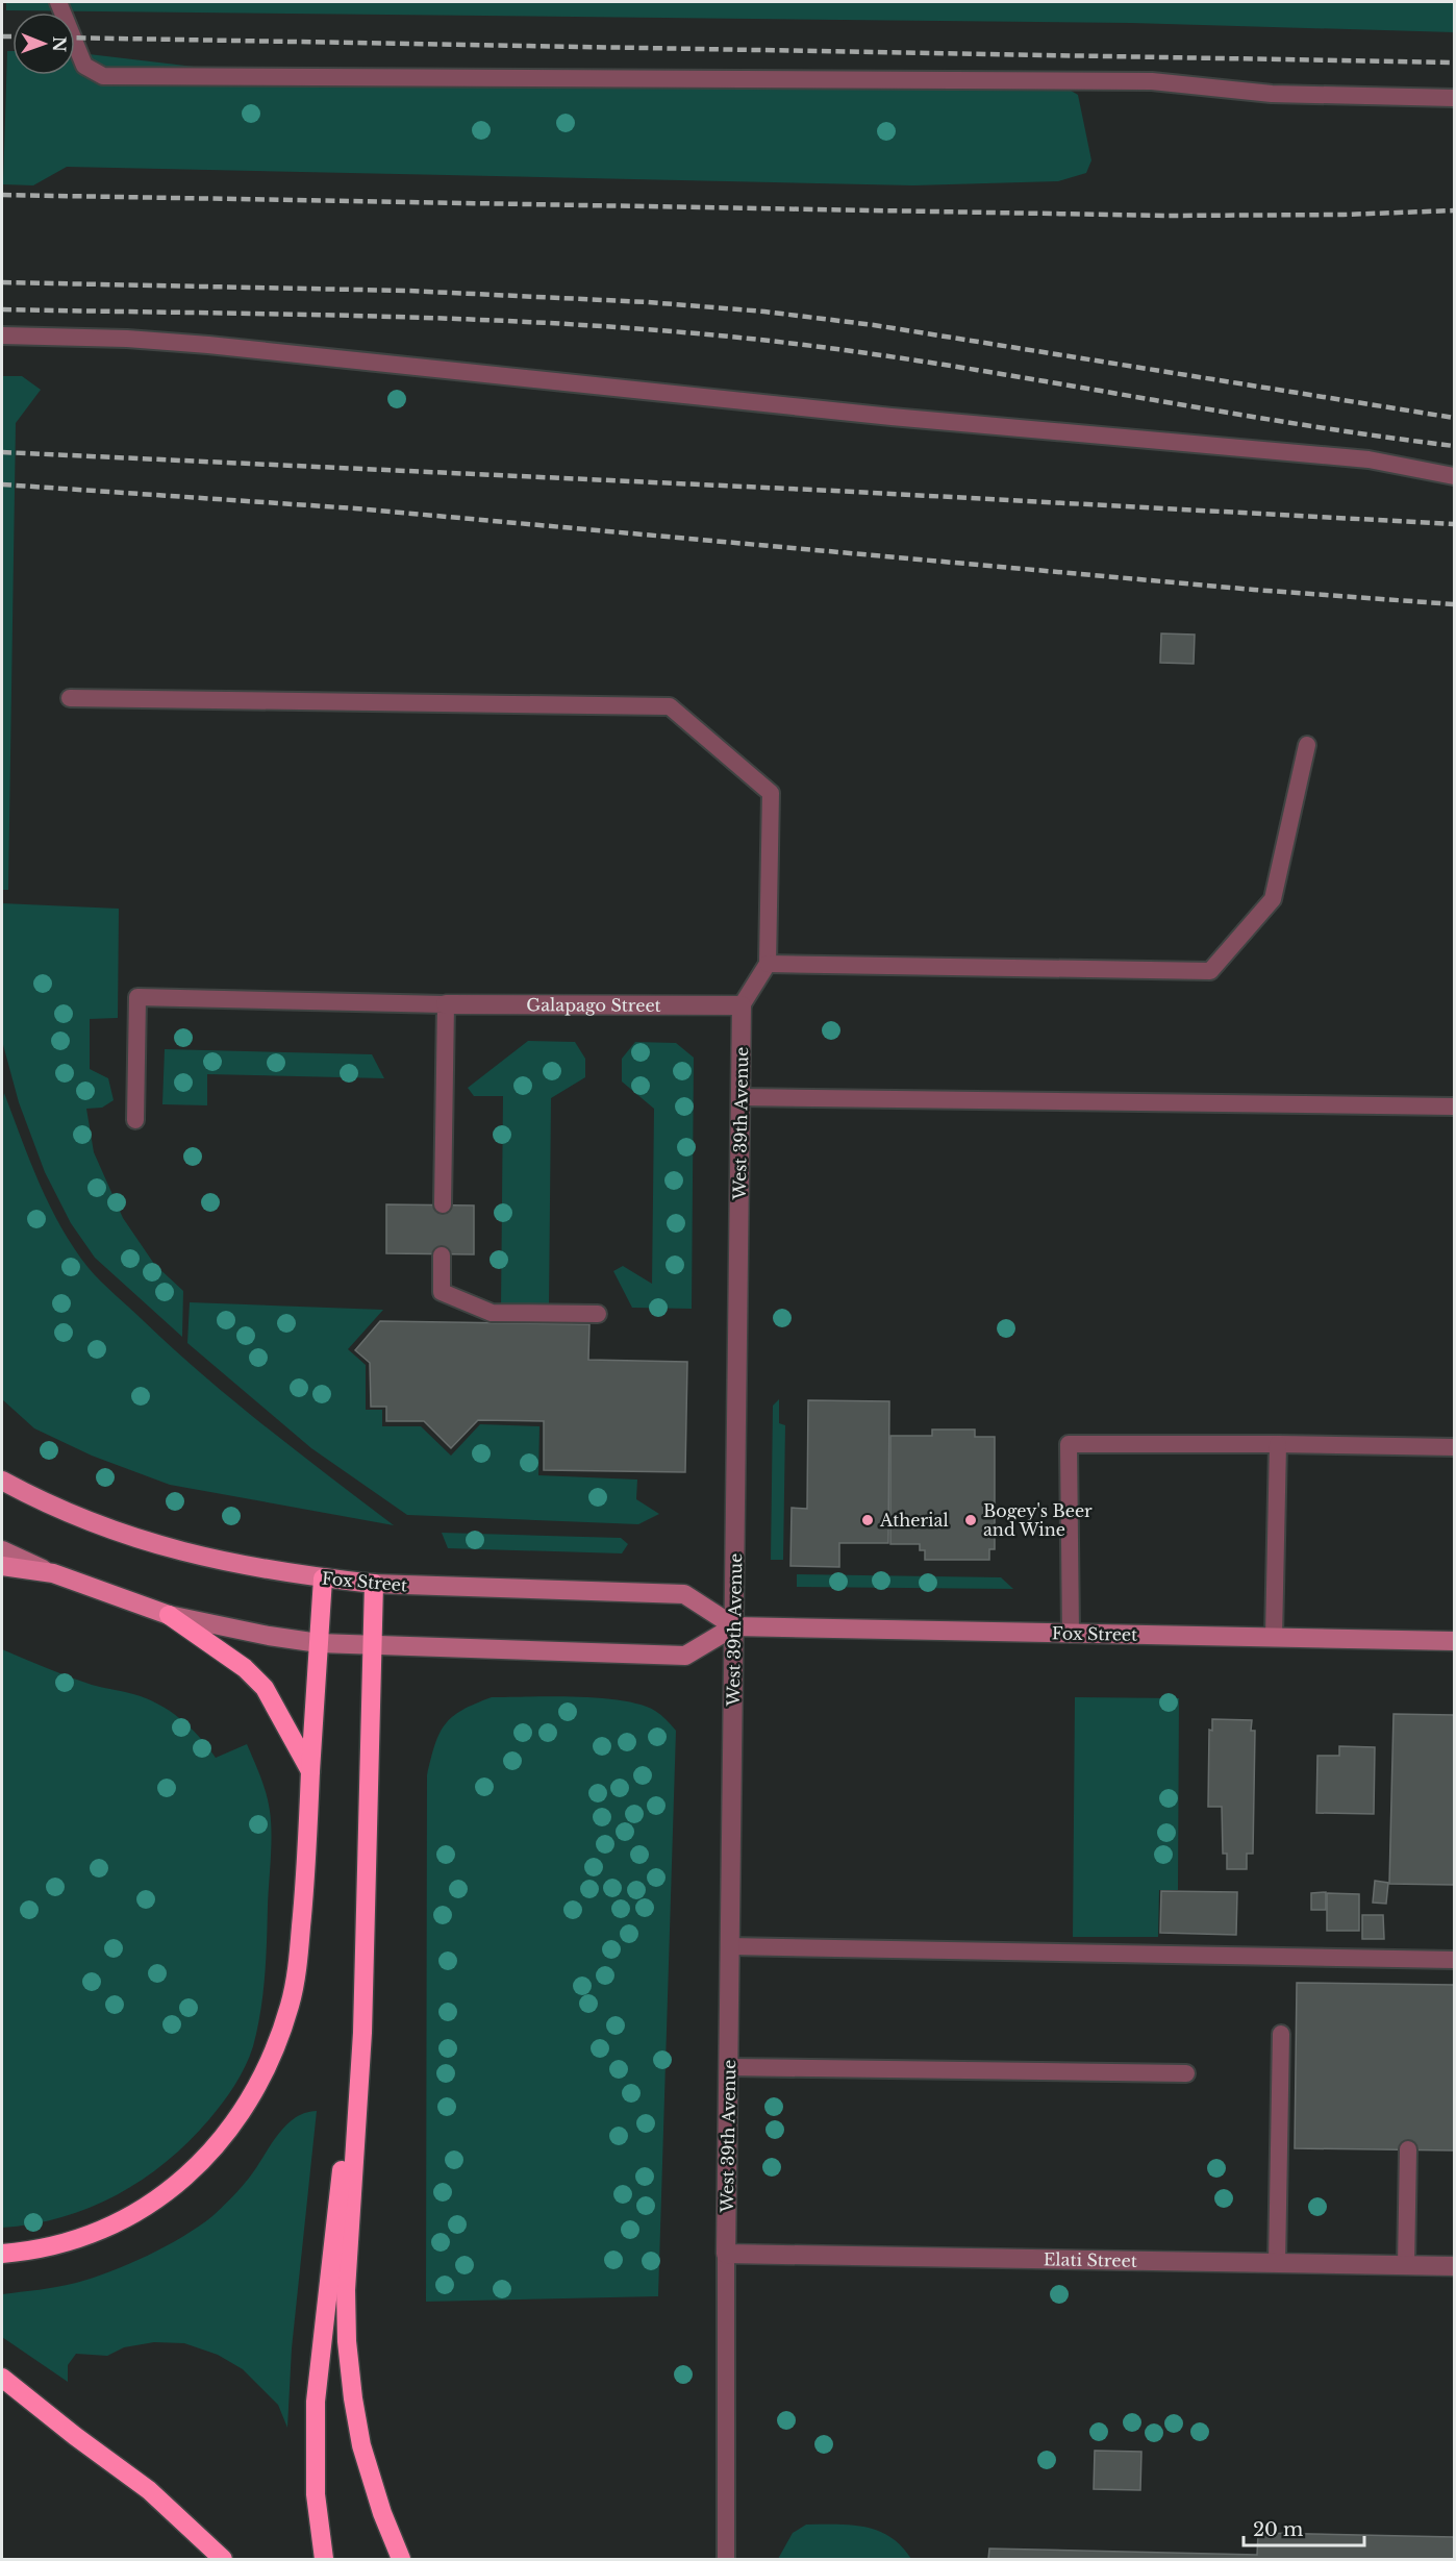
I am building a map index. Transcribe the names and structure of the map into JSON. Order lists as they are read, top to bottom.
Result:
{
  "streets": {
    "main road": ["Fox Street"],
    "street": ["Galapago Street", "West 39th Avenue", "Elati Street"]
  },
  "crossings": [
    ["Galapago Street", "West 39th Avenue"],
    ["West 39th Avenue", "Fox Street"],
    ["West 39th Avenue", "Elati Street"]
  ],
  "places": ["Atherial", "Bogey's Beer and Wine"],
  "scale_bar": "20 m",
  "north": "right"
}
